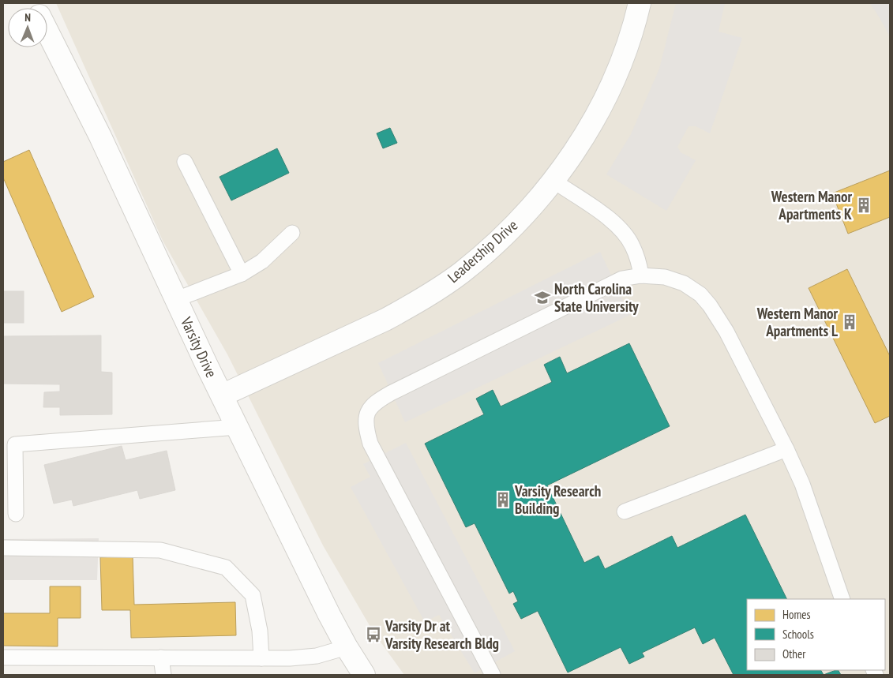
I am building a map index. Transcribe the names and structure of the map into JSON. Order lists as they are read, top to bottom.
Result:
{
  "streets": {
    "street": ["Leadership Drive", "Varsity Drive"]
  },
  "crossings": [
    ["Leadership Drive", "Varsity Drive"]
  ],
  "places": {
    "building": ["Western Manor Apartments K", "Western Manor Apartments L", "Varsity Research Building"],
    "school or university": ["North Carolina State University"],
    "bus stop": ["Varsity Dr at Varsity Research Bldg"]
  },
  "legend": ["Homes", "Schools", "Other"],
  "north": "top"
}
